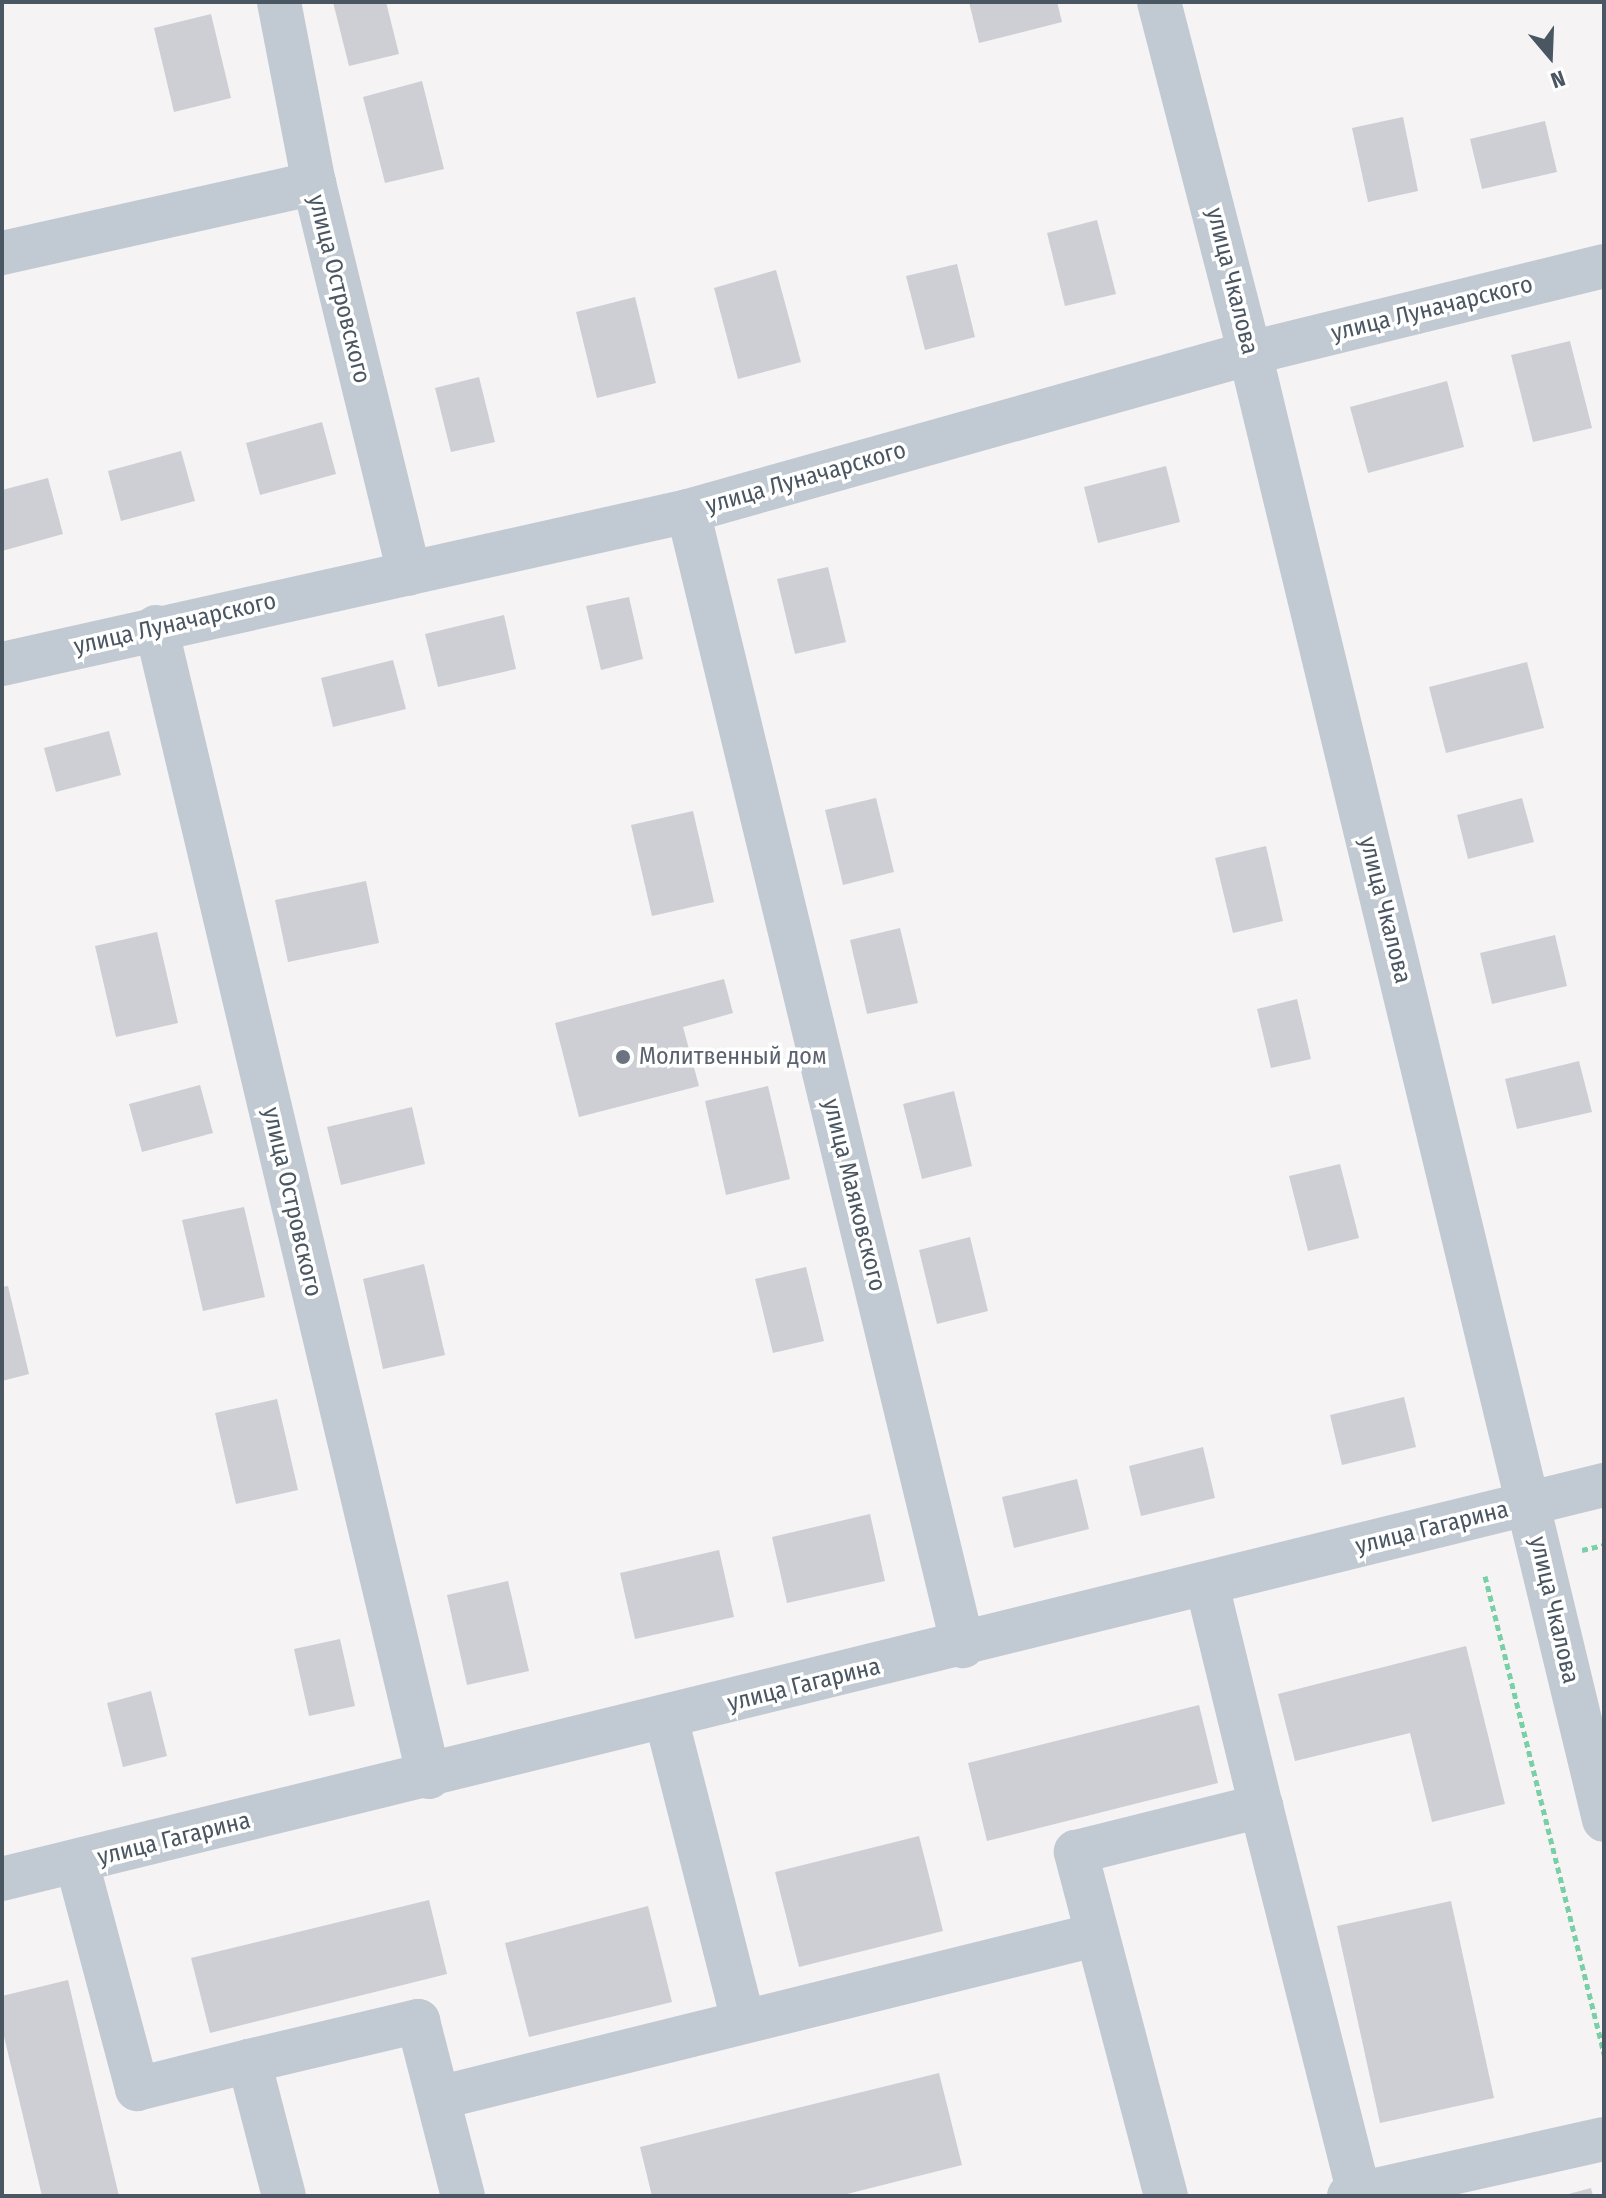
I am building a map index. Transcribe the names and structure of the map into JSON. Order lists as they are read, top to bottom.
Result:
{
  "streets": {
    "street": [
      "улица Чкалова",
      "улица Островского",
      "улица Луначарского",
      "улица Маяковского",
      "улица Гагарина"
    ]
  },
  "crossings": [
    ["улица Чкалова", "улица Луначарского"],
    ["улица Чкалова", "улица Гагарина"],
    ["улица Островского", "улица Луначарского"],
    ["улица Островского", "улица Гагарина"],
    ["улица Луначарского", "улица Маяковского"],
    ["улица Маяковского", "улица Гагарина"]
  ],
  "places": ["Молитвенный дом"],
  "north": "bottom"
}
